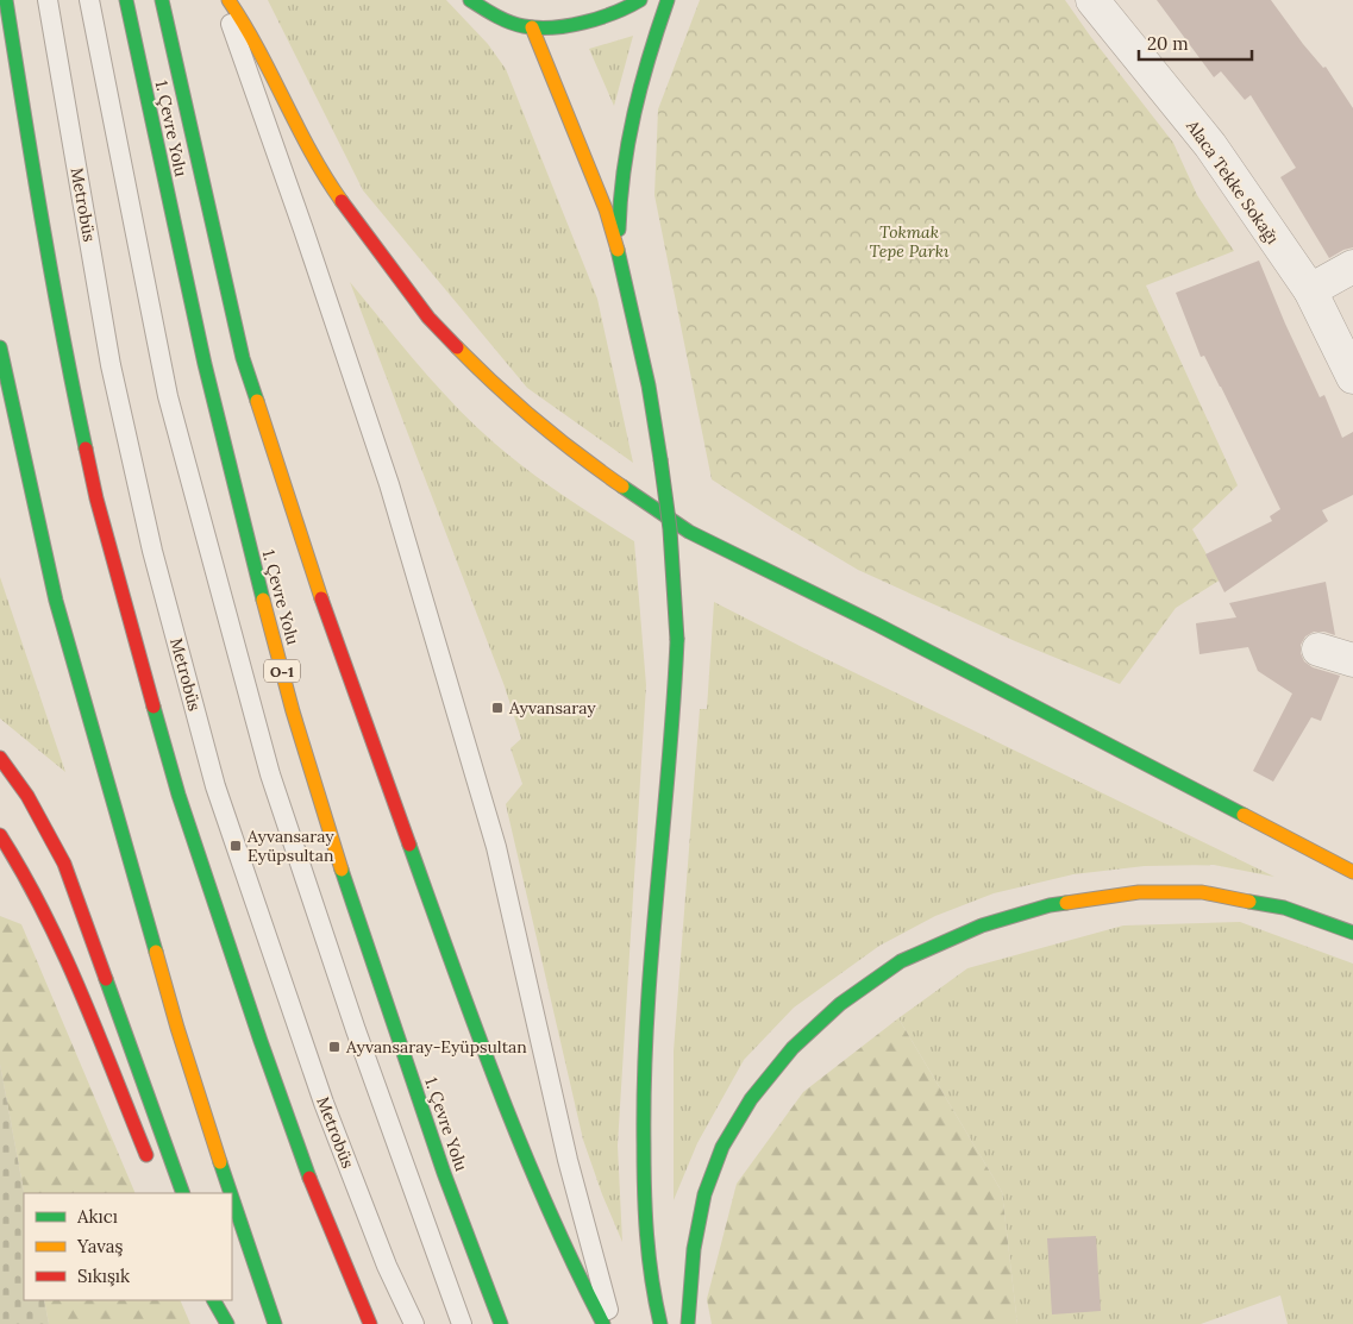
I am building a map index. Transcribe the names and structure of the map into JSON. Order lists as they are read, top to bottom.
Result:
{
  "streets": {
    "main road": ["1. Çevre Yolu", "O-1"],
    "street": ["Alaca Tekke Sokağı"],
    "lane": ["Metrobüs"]
  },
  "parks": ["Tokmak Tepe Parkı"],
  "places": {
    "transit": ["Ayvansaray", "Ayvansaray Eyüpsultan", "Ayvansaray-Eyüpsultan"]
  },
  "legend": ["Akıcı", "Yavaş", "Sıkışık"],
  "scale_bar": "20 m"
}
